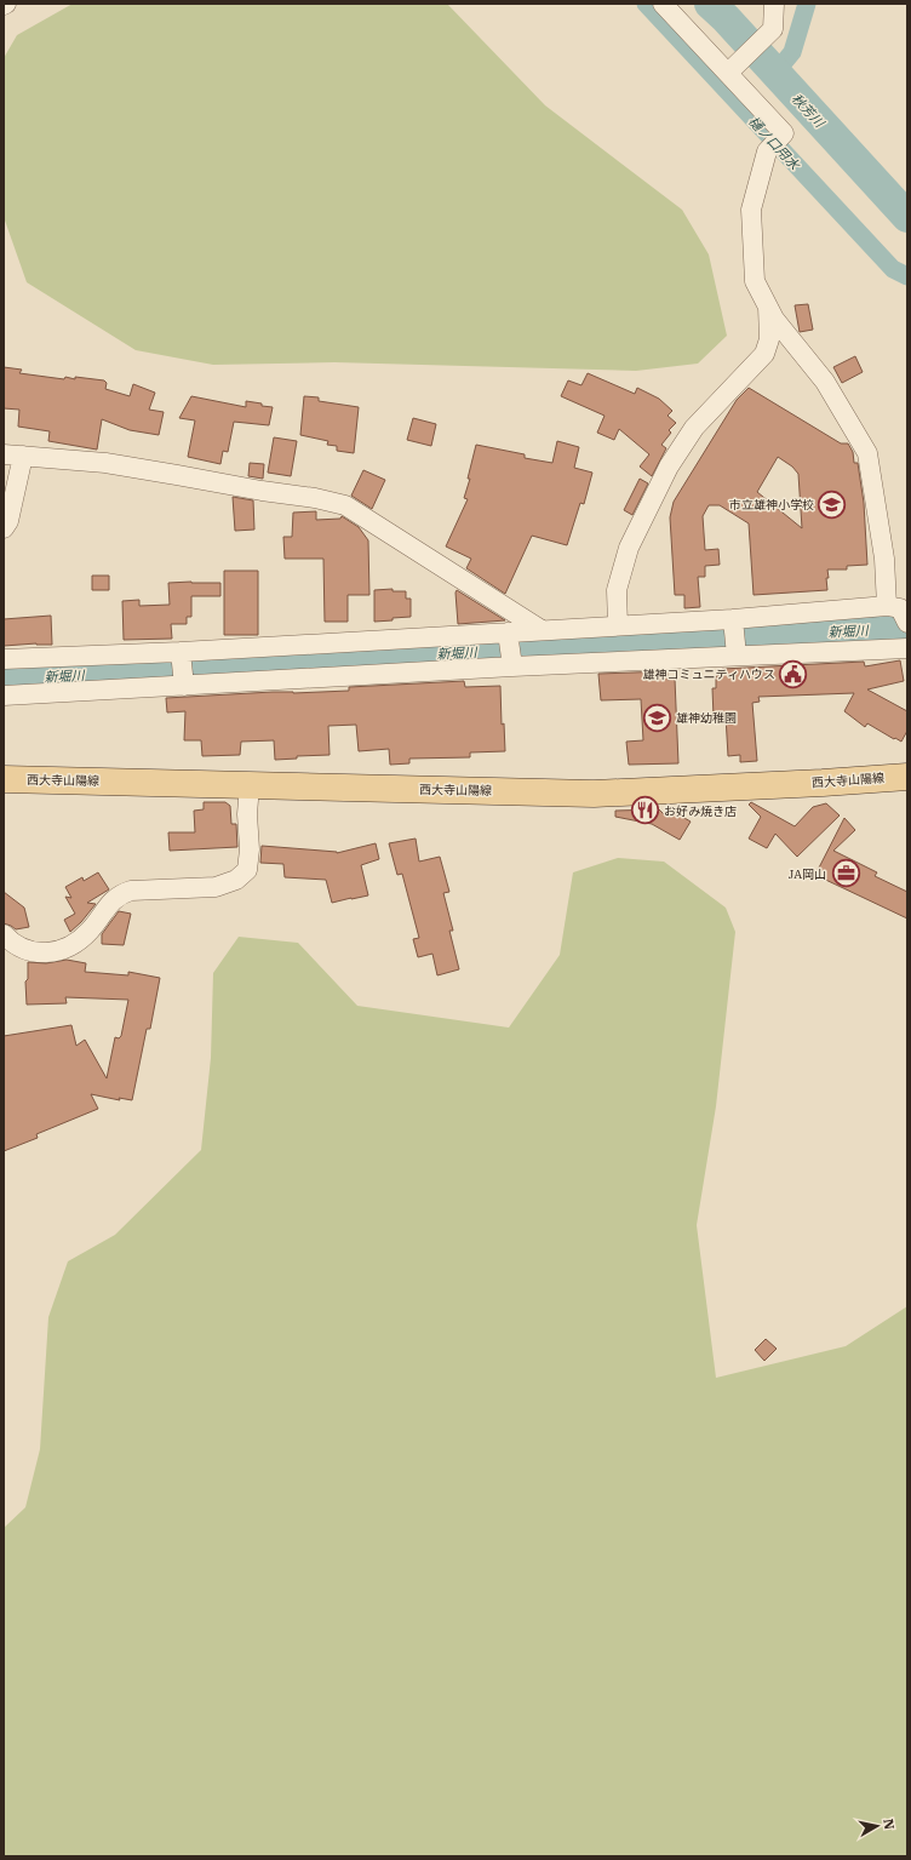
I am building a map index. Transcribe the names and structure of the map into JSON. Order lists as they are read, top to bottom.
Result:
{
  "streets": {
    "main road": ["西大寺山陽線"]
  },
  "water": ["秋芳川", "樋ノ口用水", "新堀川"],
  "places": {
    "school or university": ["市立雄神小学校", "雄神幼稚園"],
    "public building": ["雄神コミュニティハウス"],
    "restaurant": ["お好み焼き店"],
    "office": ["JA岡山"]
  },
  "north": "right"
}
